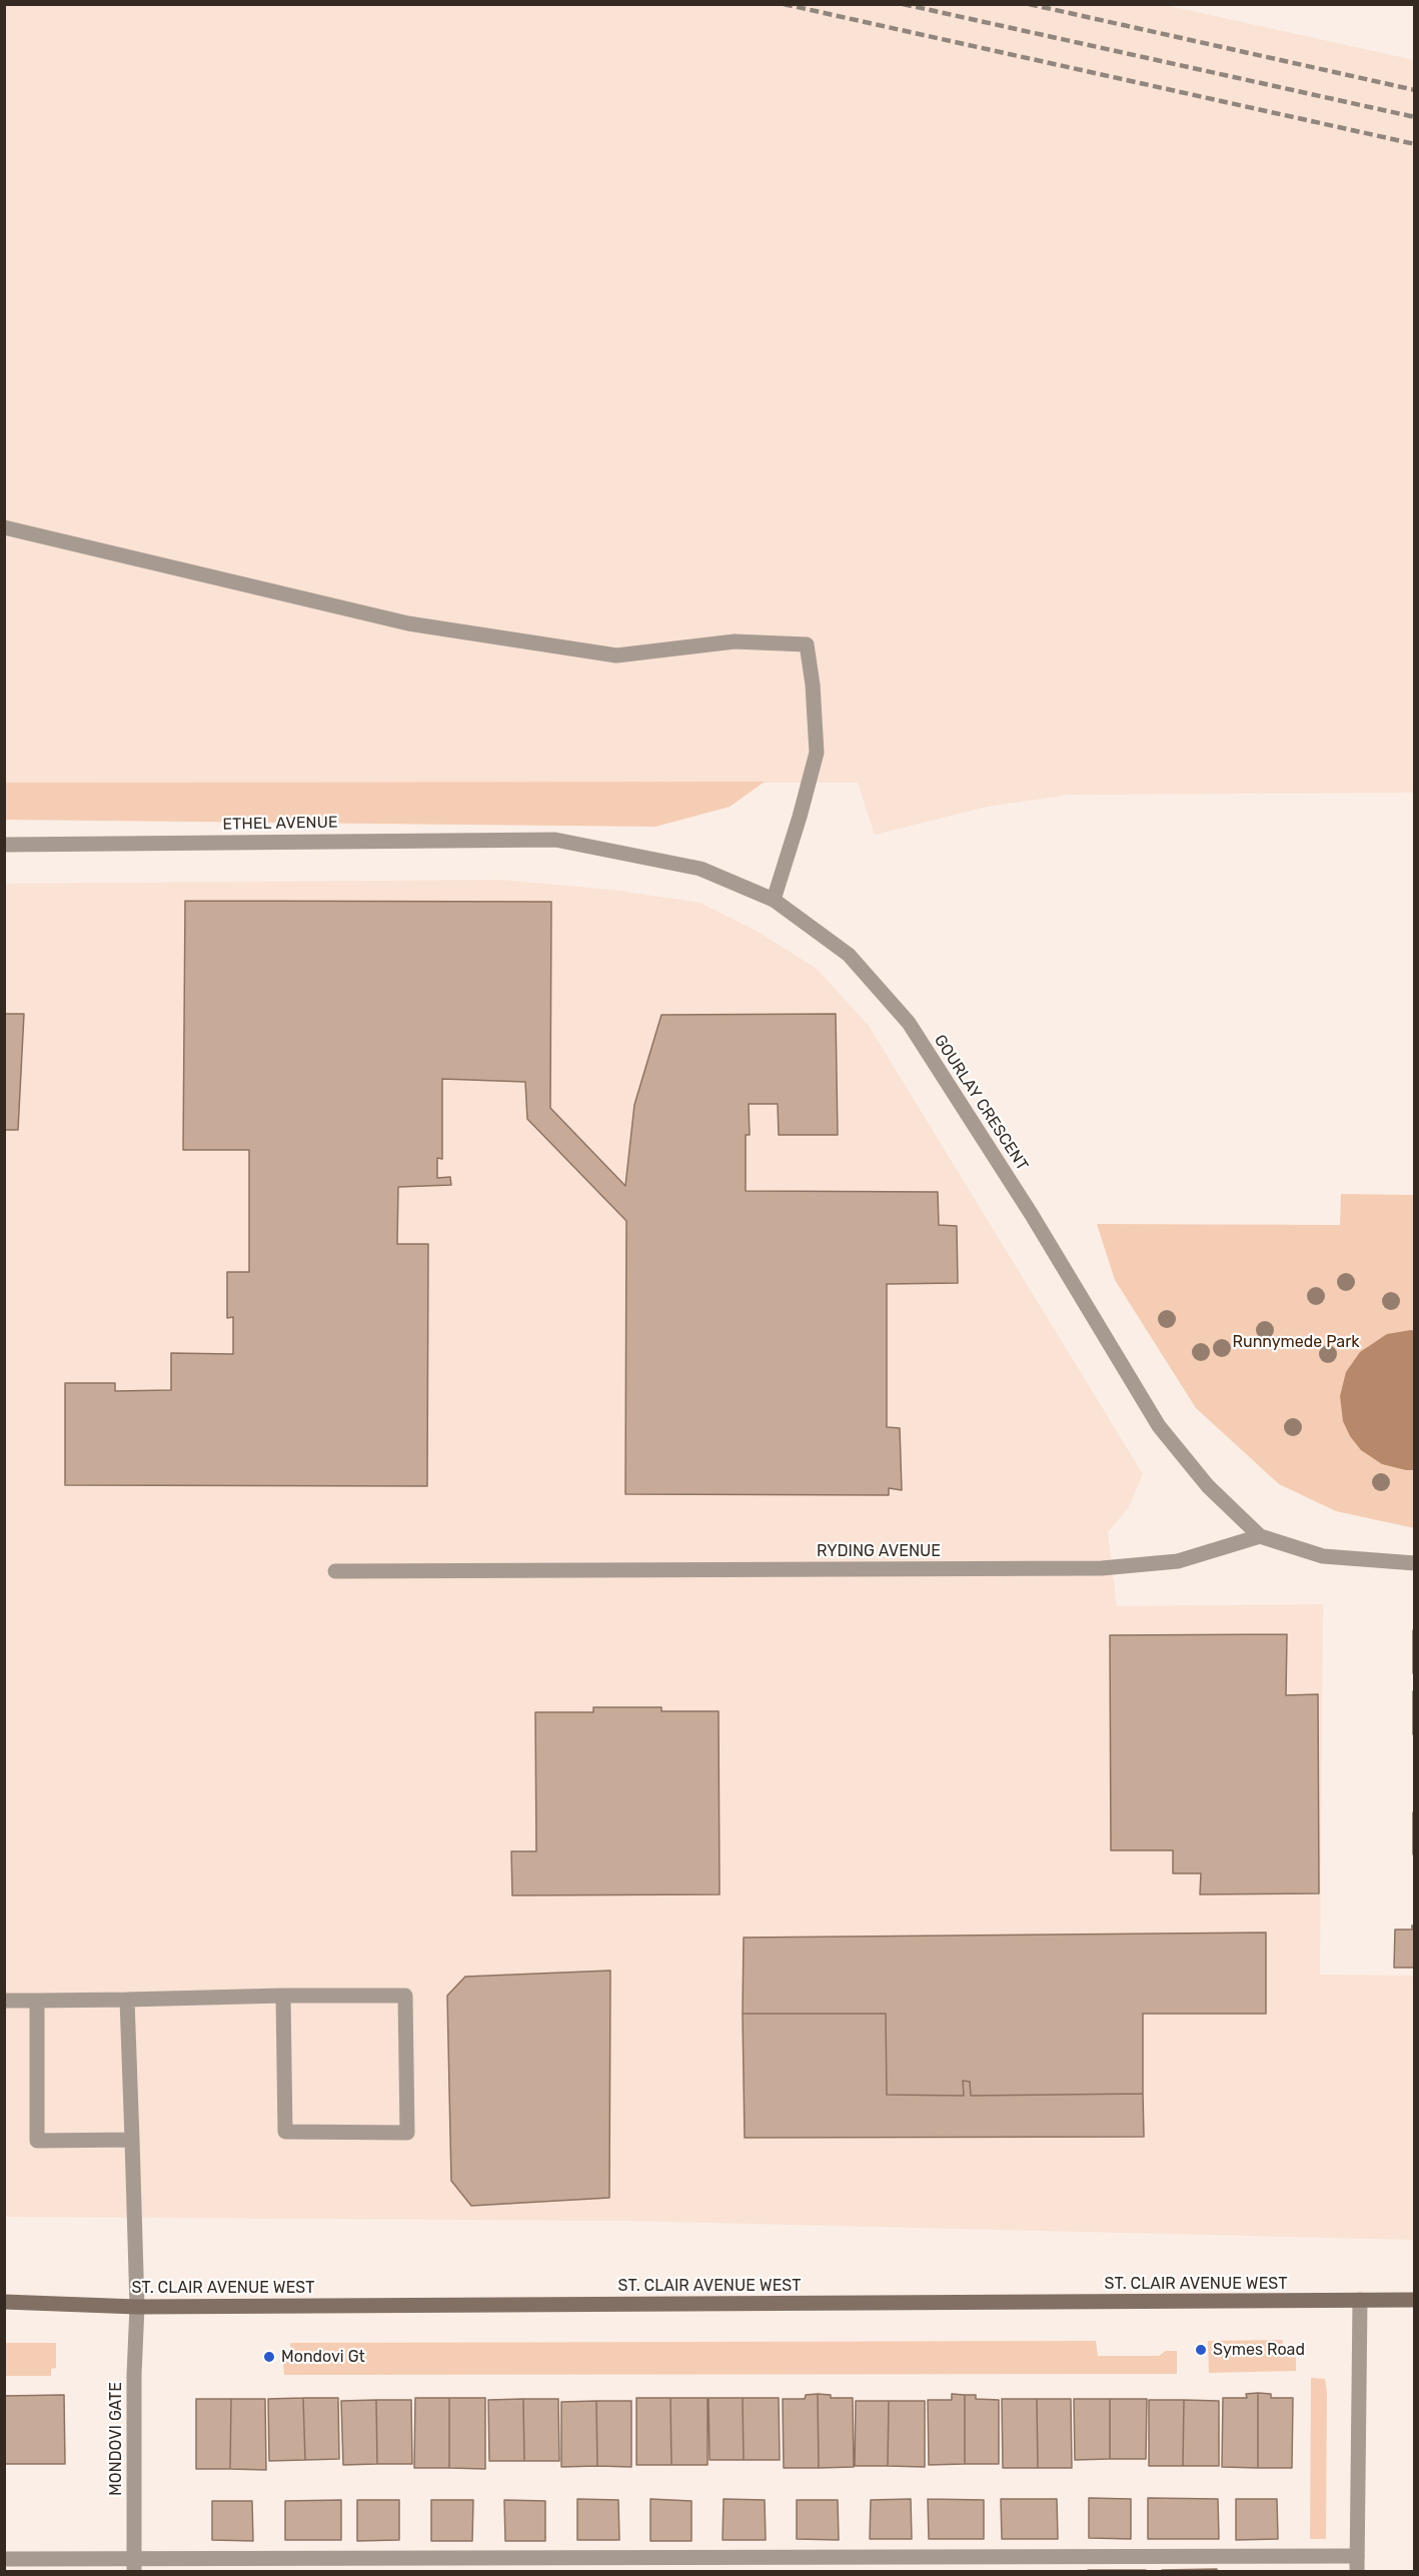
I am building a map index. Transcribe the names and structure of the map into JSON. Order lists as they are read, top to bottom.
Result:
{
  "streets": {
    "main road": ["ST. CLAIR AVENUE WEST"],
    "street": [
      "ETHEL AVENUE",
      "GOURLAY CRESCENT",
      "RYDING AVENUE",
      "MONDOVI GATE"
    ]
  },
  "crossings": [
    ["ETHEL AVENUE", "GOURLAY CRESCENT"],
    ["GOURLAY CRESCENT", "RYDING AVENUE"],
    ["ST. CLAIR AVENUE WEST", "MONDOVI GATE"]
  ],
  "parks": ["Runnymede Park"],
  "places": ["Symes Road", "Mondovi Gt"]
}
